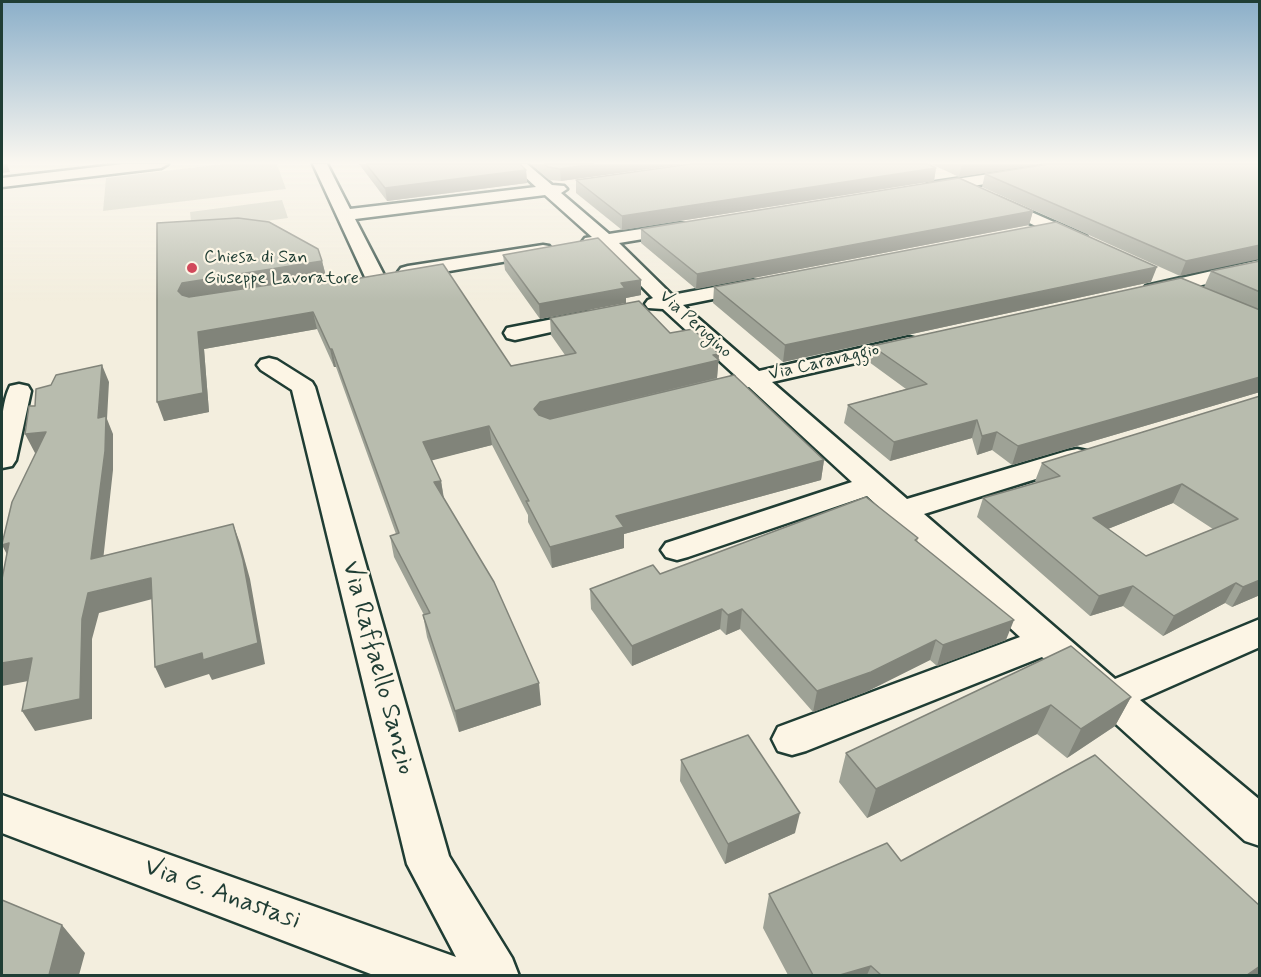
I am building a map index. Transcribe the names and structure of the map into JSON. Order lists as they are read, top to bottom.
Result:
{
  "streets": {
    "street": [
      "Via Perugino",
      "Via Caravaggio",
      "Via Raffaello Sanzio",
      "Via G. Anastasi"
    ]
  },
  "crossings": [
    ["Via Perugino", "Via Caravaggio"]
  ],
  "places": ["Chiesa di San Giuseppe Lavoratore"]
}
